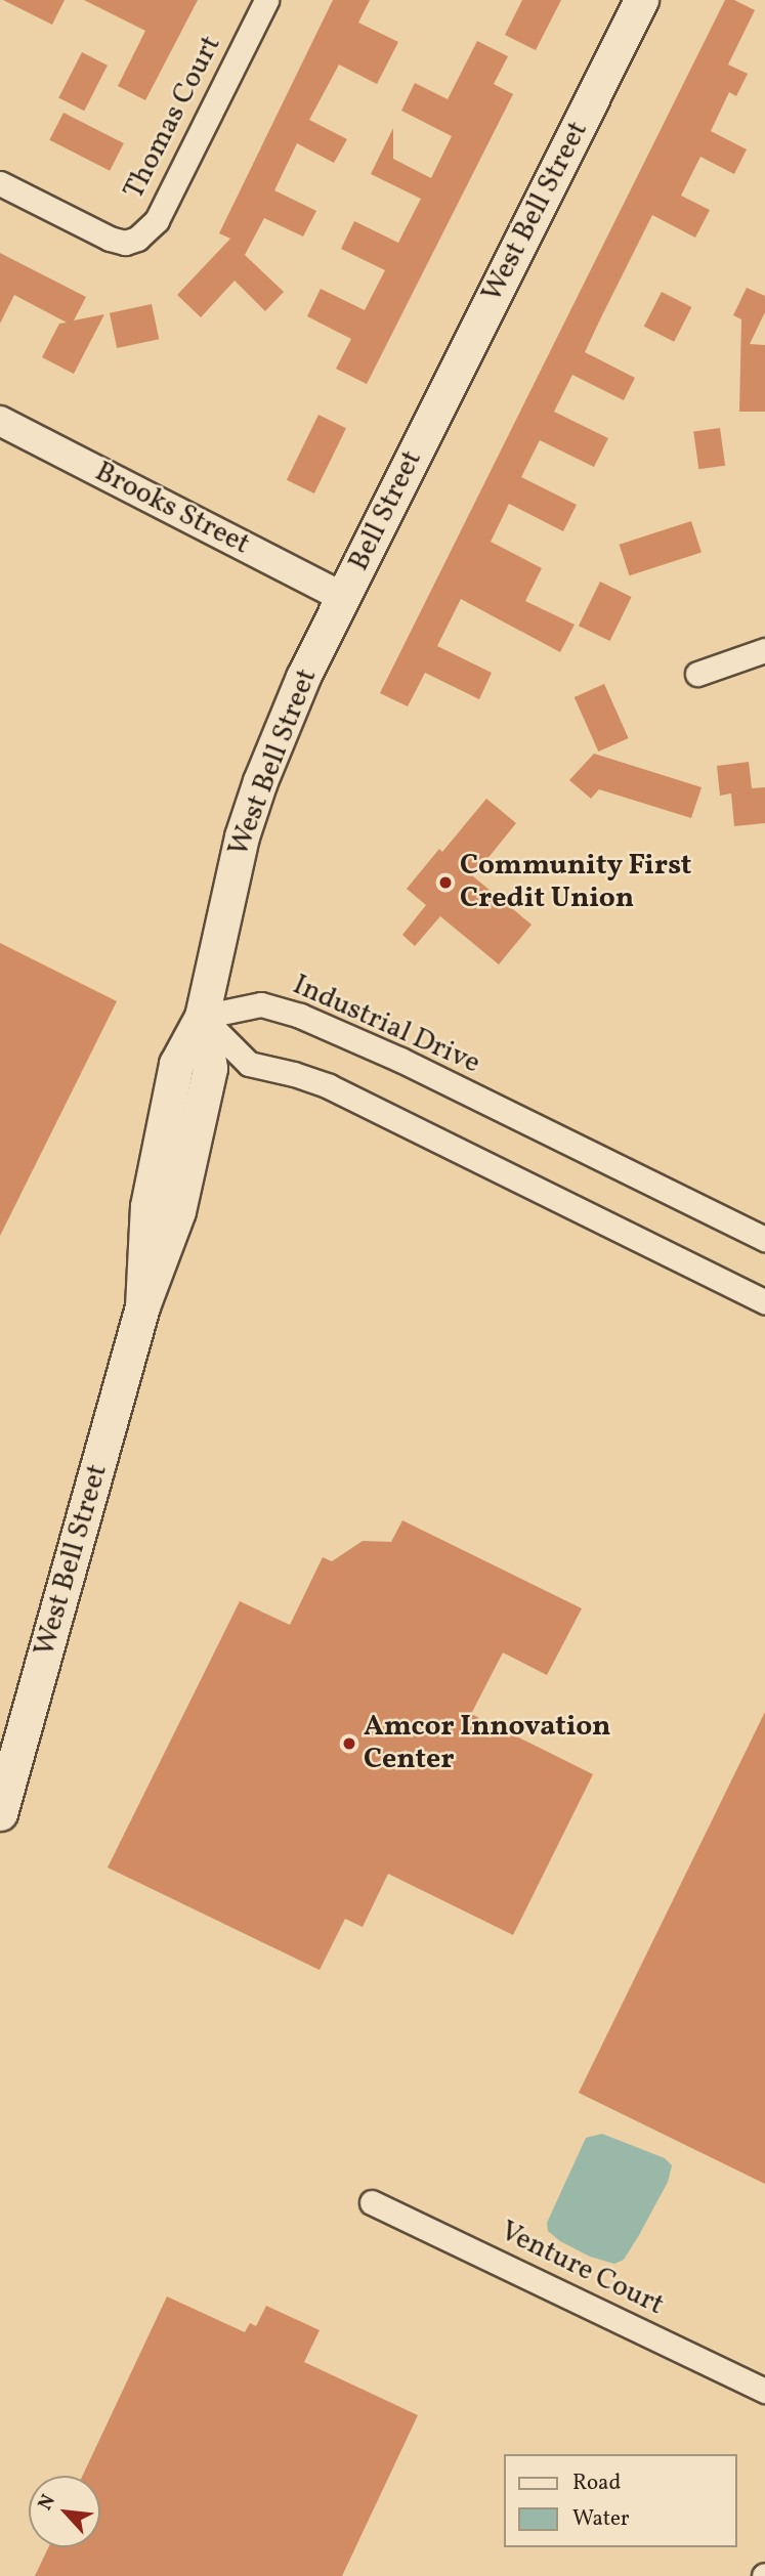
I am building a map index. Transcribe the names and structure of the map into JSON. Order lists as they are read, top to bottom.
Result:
{
  "streets": {
    "main road": ["West Bell Street", "Bell Street"],
    "street": [
      "Thomas Court",
      "Brooks Street",
      "Industrial Drive",
      "Venture Court"
    ]
  },
  "crossings": [
    ["West Bell Street", "Brooks Street"],
    ["West Bell Street", "Bell Street"],
    ["West Bell Street", "Industrial Drive"],
    ["Brooks Street", "Bell Street"]
  ],
  "places": ["Community First Credit Union", "Amcor Innovation Center"],
  "legend": ["Road", "Water"],
  "north": "top left"
}
